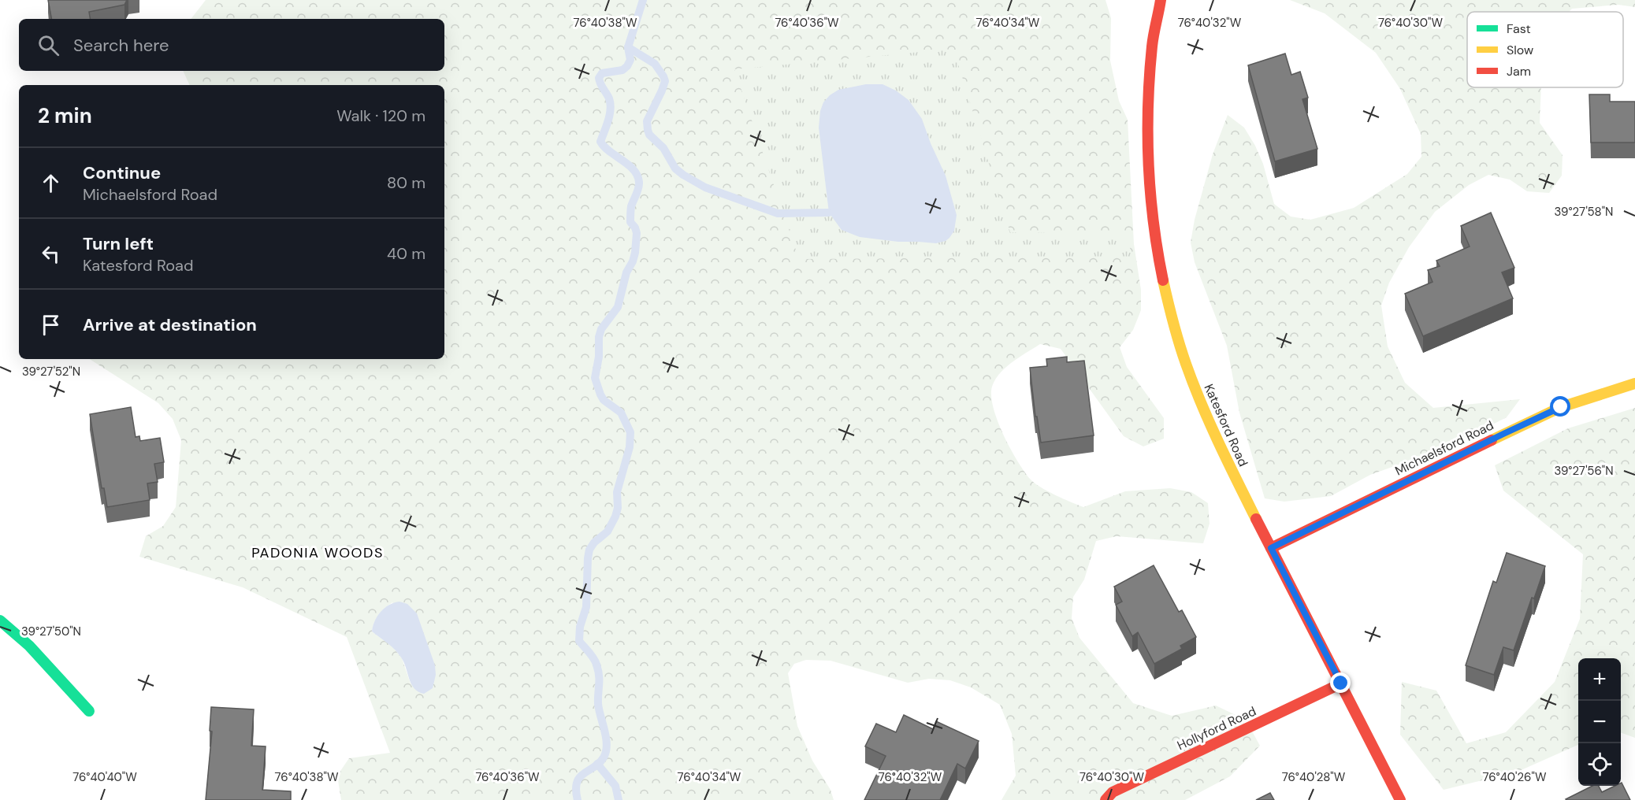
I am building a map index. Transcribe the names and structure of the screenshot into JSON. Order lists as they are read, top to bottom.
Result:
{
  "streets": {
    "street": ["Katesford Road", "Michaelsford Road", "Hollyford Road"]
  },
  "crossings": [
    ["Katesford Road", "Michaelsford Road"],
    ["Katesford Road", "Hollyford Road"]
  ],
  "districts": ["PADONIA WOODS"],
  "legend": ["Fast", "Slow", "Jam"],
  "page": {
    "search": "Search here",
    "heading": ["2 min", "Walk · 120 m"],
    "list": [
      ["Continue", "Michaelsford Road", "80 m"],
      ["Turn left", "Katesford Road", "40 m"],
      "Arrive at destination"
    ],
    "map_buttons": ["+", "−"]
  },
  "coordinates": [
    "76°40'36\"W",
    "76°40'38\"W",
    "76°40'34\"W",
    "76°40'32\"W",
    "76°40'30\"W",
    "39°27'58\"N",
    "39°27'52\"N",
    "39°27'56\"N",
    "39°27'50\"N",
    "76°40'40\"W",
    "76°40'28\"W",
    "76°40'26\"W"
  ]
}
